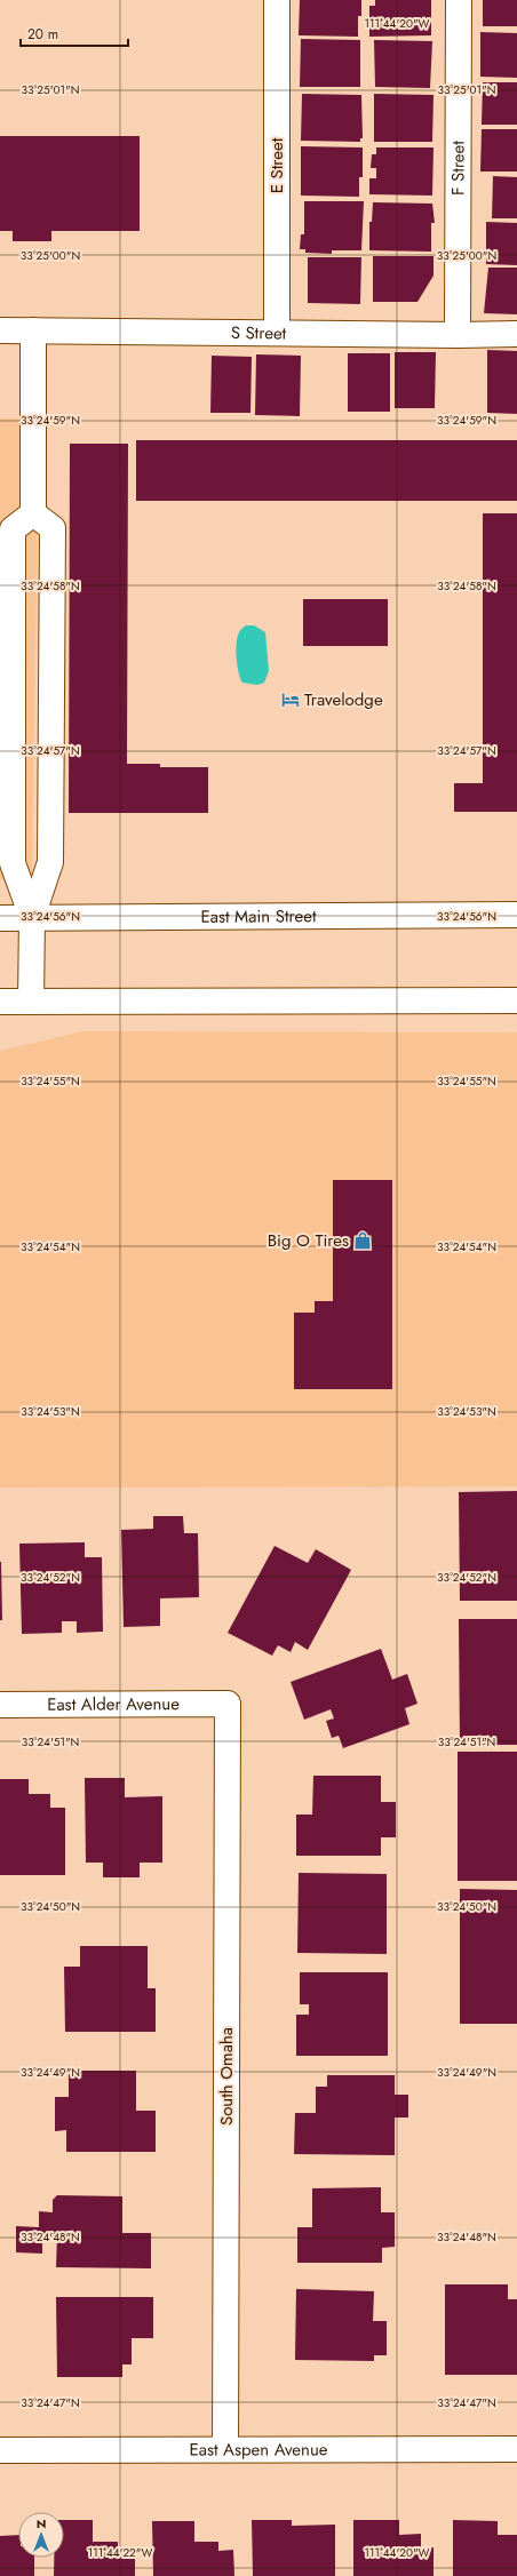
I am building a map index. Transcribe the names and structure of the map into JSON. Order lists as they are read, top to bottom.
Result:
{
  "streets": {
    "street": [
      "E Street",
      "F Street",
      "S Street",
      "East Main Street",
      "East Alder Avenue",
      "South Omaha",
      "East Aspen Avenue"
    ]
  },
  "crossings": [
    ["E Street", "S Street"],
    ["F Street", "S Street"],
    ["East Alder Avenue", "South Omaha"],
    ["South Omaha", "East Aspen Avenue"]
  ],
  "places": {
    "hotel": ["Travelodge"],
    "shop": ["Big O Tires"]
  },
  "scale_bar": "20 m",
  "north": "top",
  "coordinates": [
    "111°44'20\"W",
    "33°25'01\"N",
    "33°25'00\"N",
    "33°24'59\"N",
    "33°24'58\"N",
    "33°24'57\"N",
    "33°24'56\"N",
    "33°24'55\"N",
    "33°24'54\"N",
    "33°24'53\"N",
    "33°24'52\"N",
    "33°24'51\"N",
    "33°24'50\"N",
    "33°24'49\"N",
    "33°24'48\"N",
    "33°24'47\"N",
    "111°44'22\"W"
  ]
}
